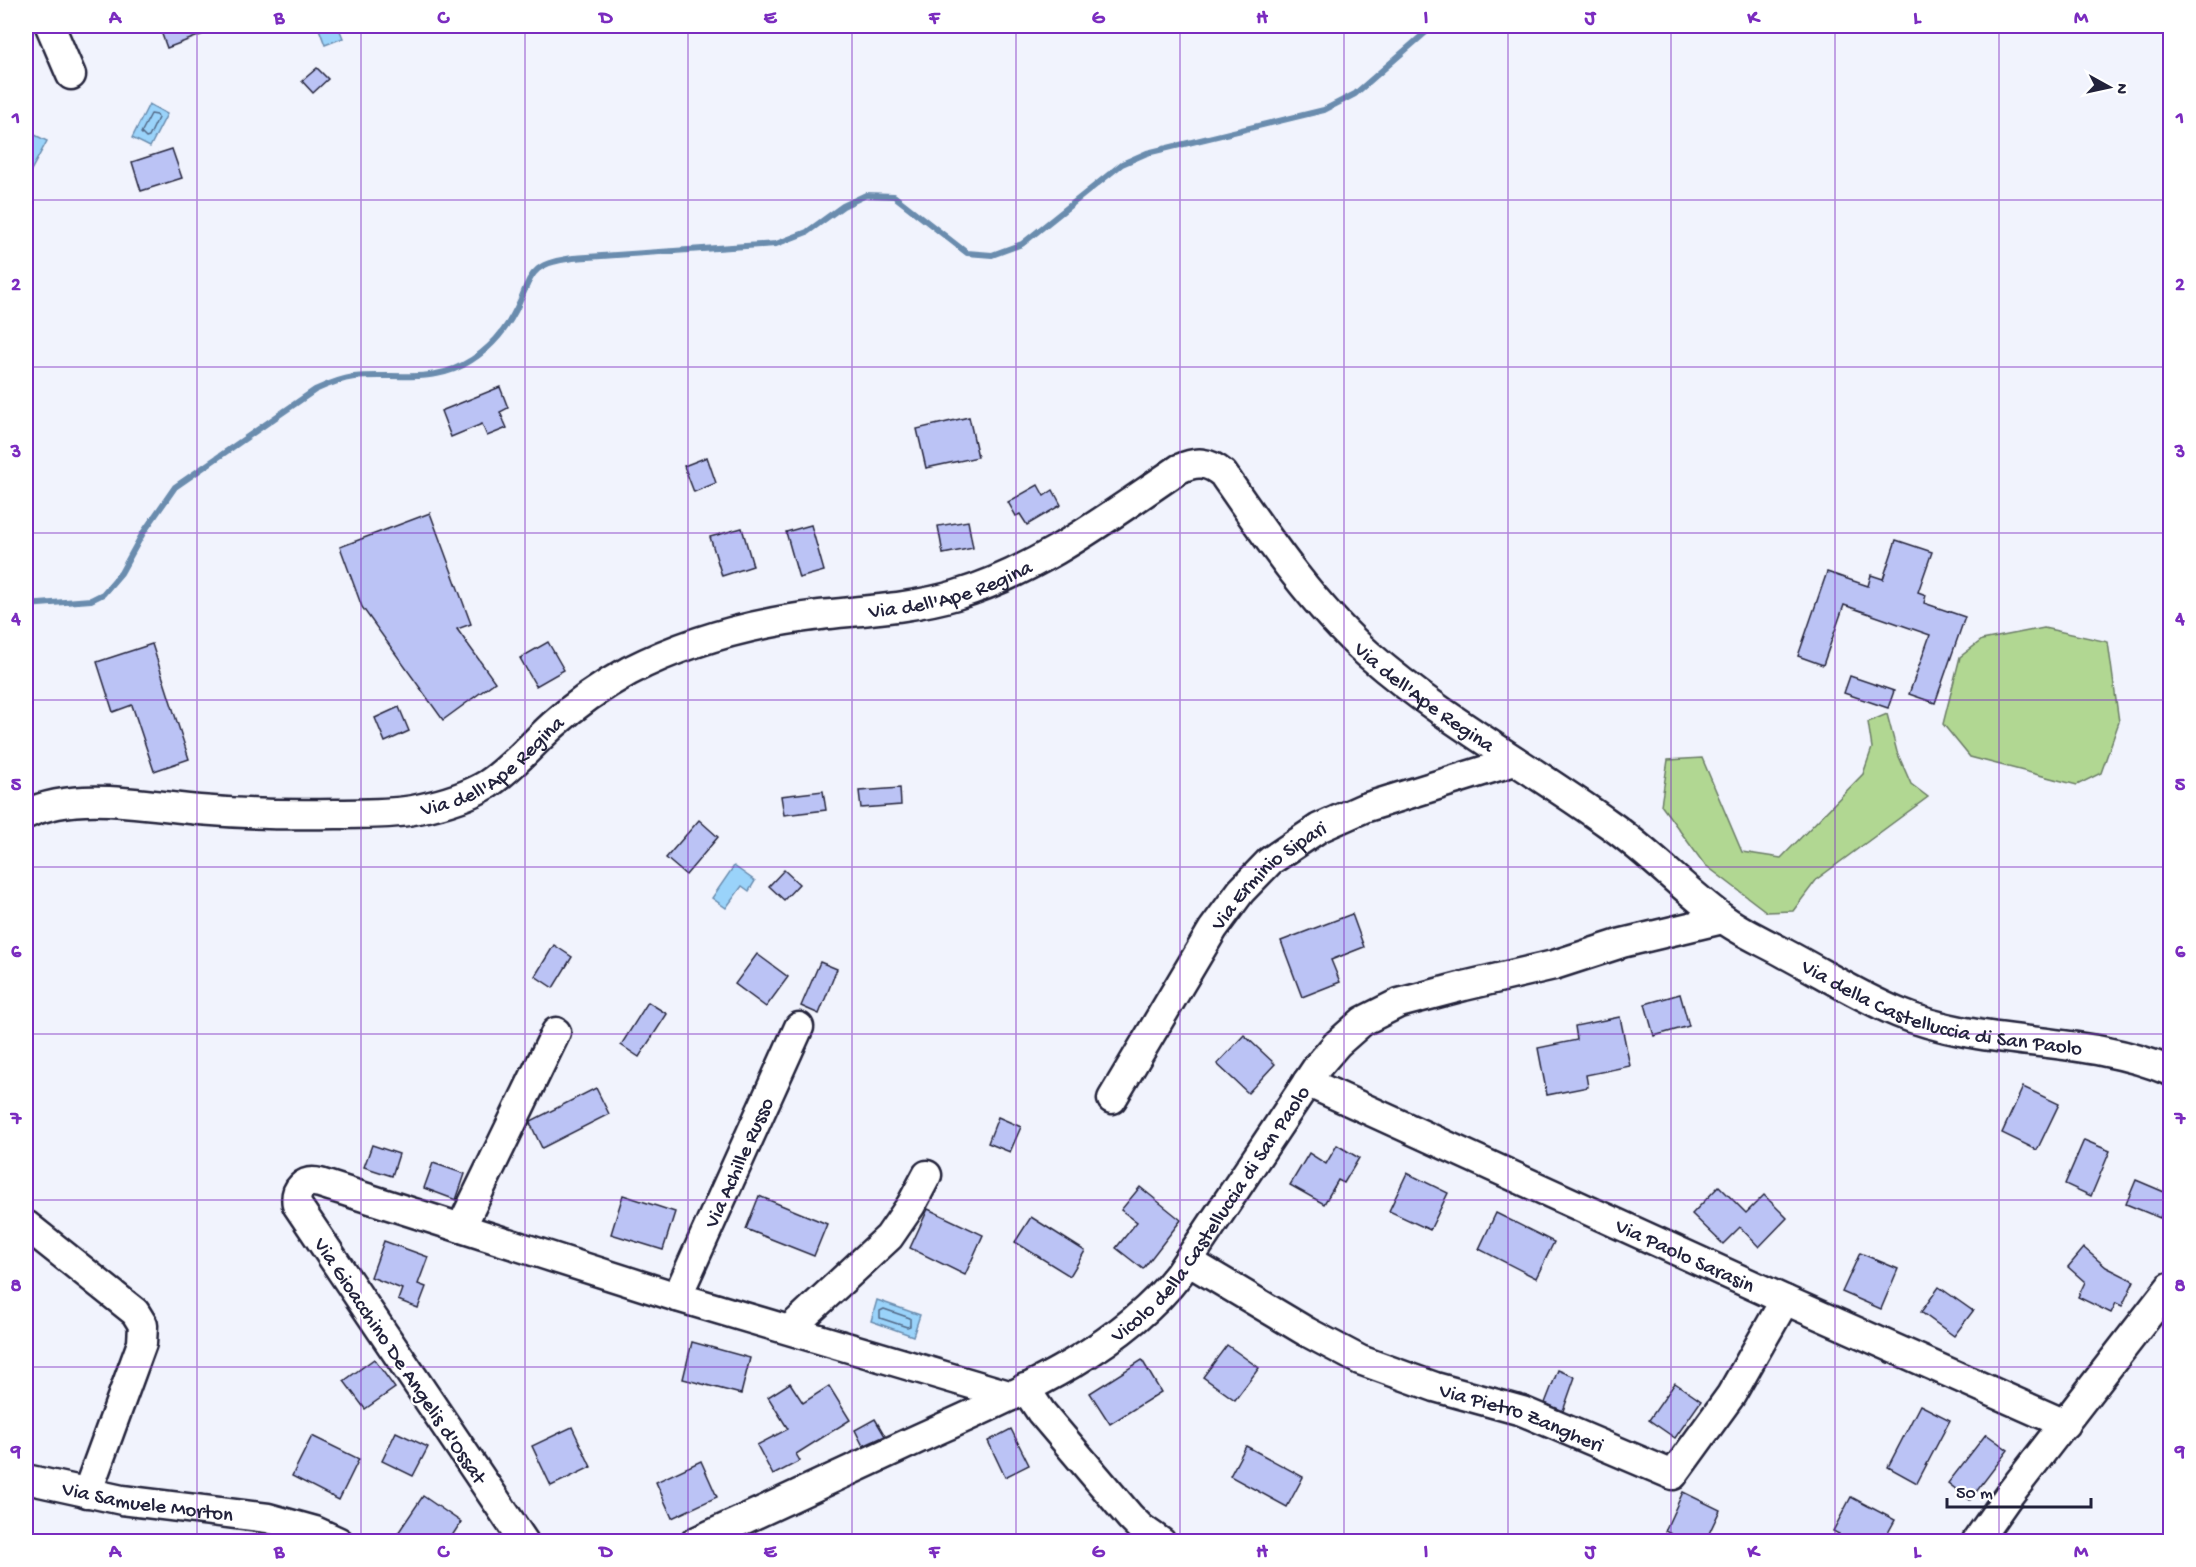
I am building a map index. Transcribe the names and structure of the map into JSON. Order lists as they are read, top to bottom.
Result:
{
  "streets": {
    "street": [
      "Via dell'Ape Regina",
      "Via Erminio Sipari",
      "Via della Castelluccia di San Paolo",
      "Via Achille Russo",
      "Vicolo della Castelluccia di San Paolo",
      "Via Paolo Sarasin",
      "Via Gioacchino De Angelis d'Ossat",
      "Via Pietro Zangheri",
      "Via Samuele Morton"
    ]
  },
  "crossings": [
    ["Via dell'Ape Regina", "Via Erminio Sipari"],
    ["Via dell'Ape Regina", "Via della Castelluccia di San Paolo"],
    ["Via dell'Ape Regina", "Vicolo della Castelluccia di San Paolo"],
    ["Via della Castelluccia di San Paolo", "Vicolo della Castelluccia di San Paolo"],
    ["Vicolo della Castelluccia di San Paolo", "Via Paolo Sarasin"],
    ["Vicolo della Castelluccia di San Paolo", "Via Pietro Zangheri"],
    ["Via Paolo Sarasin", "Via Pietro Zangheri"]
  ],
  "scale_bar": "50 m",
  "north": "right",
  "grid": {
    "columns": [
      "A",
      "B",
      "C",
      "D",
      "E",
      "F",
      "G",
      "H",
      "I",
      "J",
      "K",
      "L",
      "M"
    ],
    "rows": [
      "1",
      "2",
      "3",
      "4",
      "5",
      "6",
      "7",
      "8",
      "9"
    ]
  }
}
